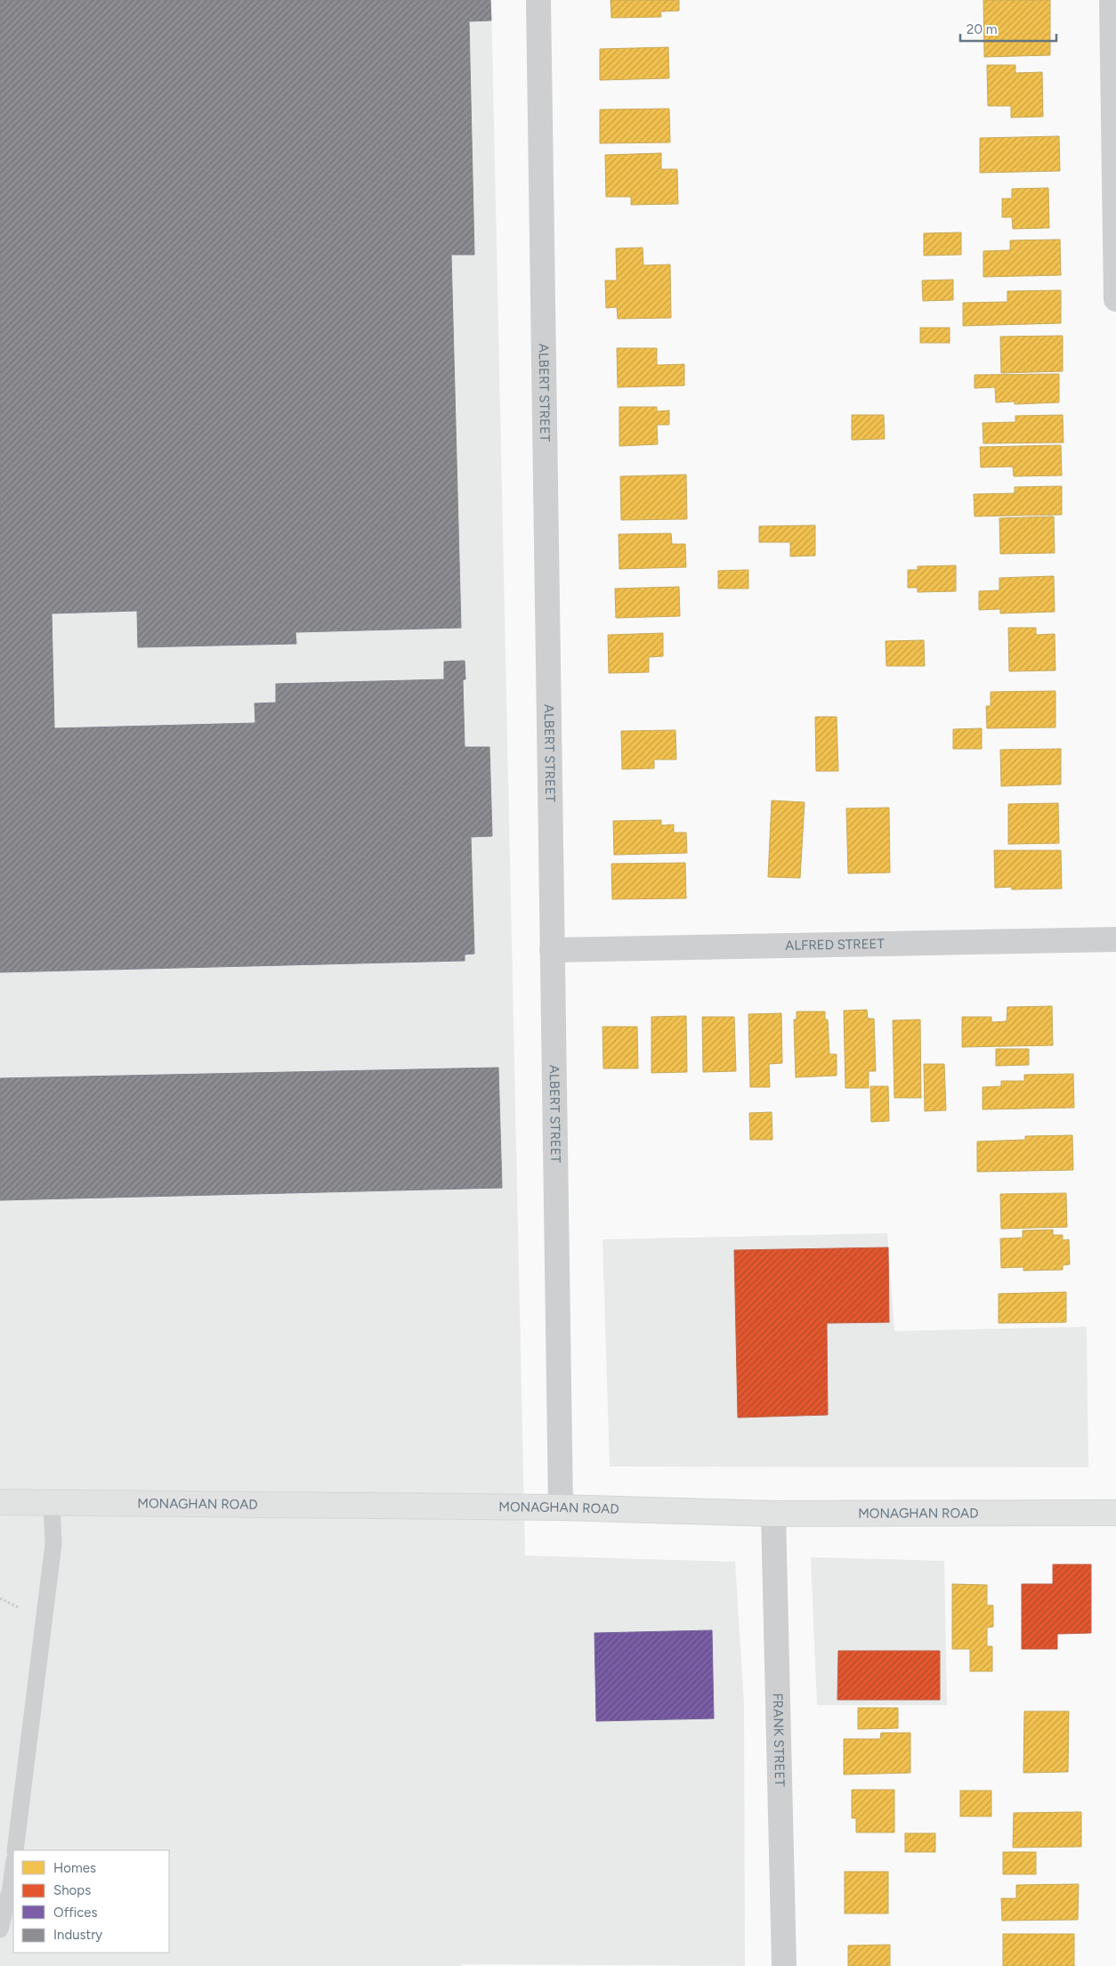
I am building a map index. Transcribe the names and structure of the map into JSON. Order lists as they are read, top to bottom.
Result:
{
  "streets": {
    "main road": ["MONAGHAN ROAD"],
    "street": ["ALBERT STREET", "ALFRED STREET", "FRANK STREET"]
  },
  "crossings": [
    ["ALBERT STREET", "ALFRED STREET"],
    ["ALBERT STREET", "MONAGHAN ROAD"],
    ["MONAGHAN ROAD", "FRANK STREET"]
  ],
  "legend": [
    "Homes",
    "Shops",
    "Offices",
    "Industry"
  ],
  "scale_bar": "20 m"
}
